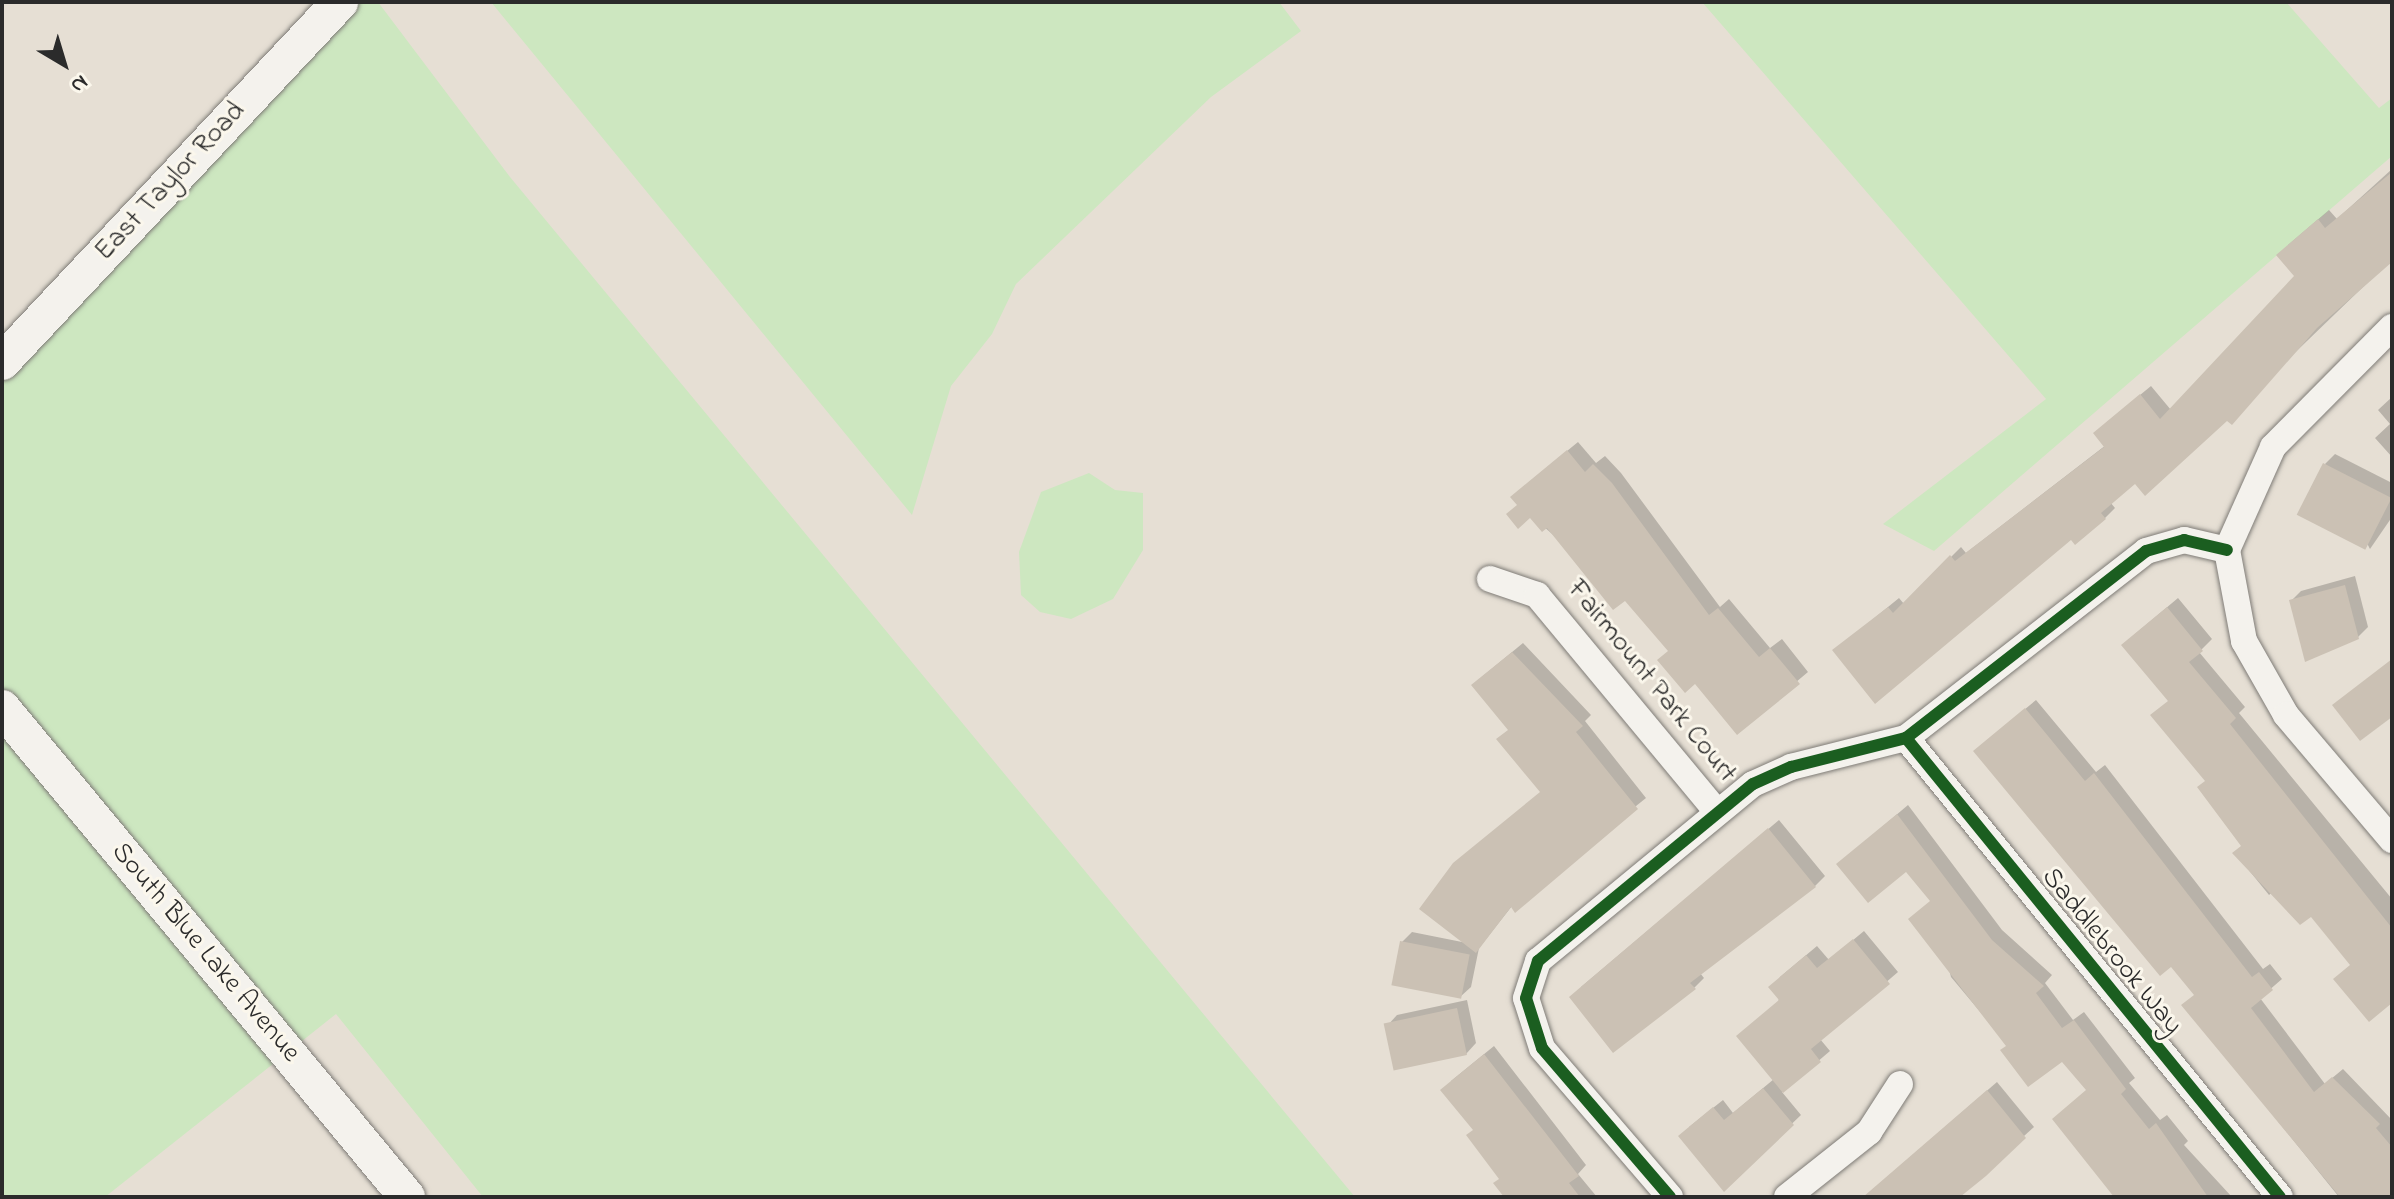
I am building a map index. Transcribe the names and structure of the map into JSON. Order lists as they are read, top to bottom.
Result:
{
  "streets": {
    "main road": ["East Taylor Road", "South Blue Lake Avenue"],
    "street": ["Fairmount Park Court", "Saddlebrook Way"]
  },
  "north": "bottom right"
}
